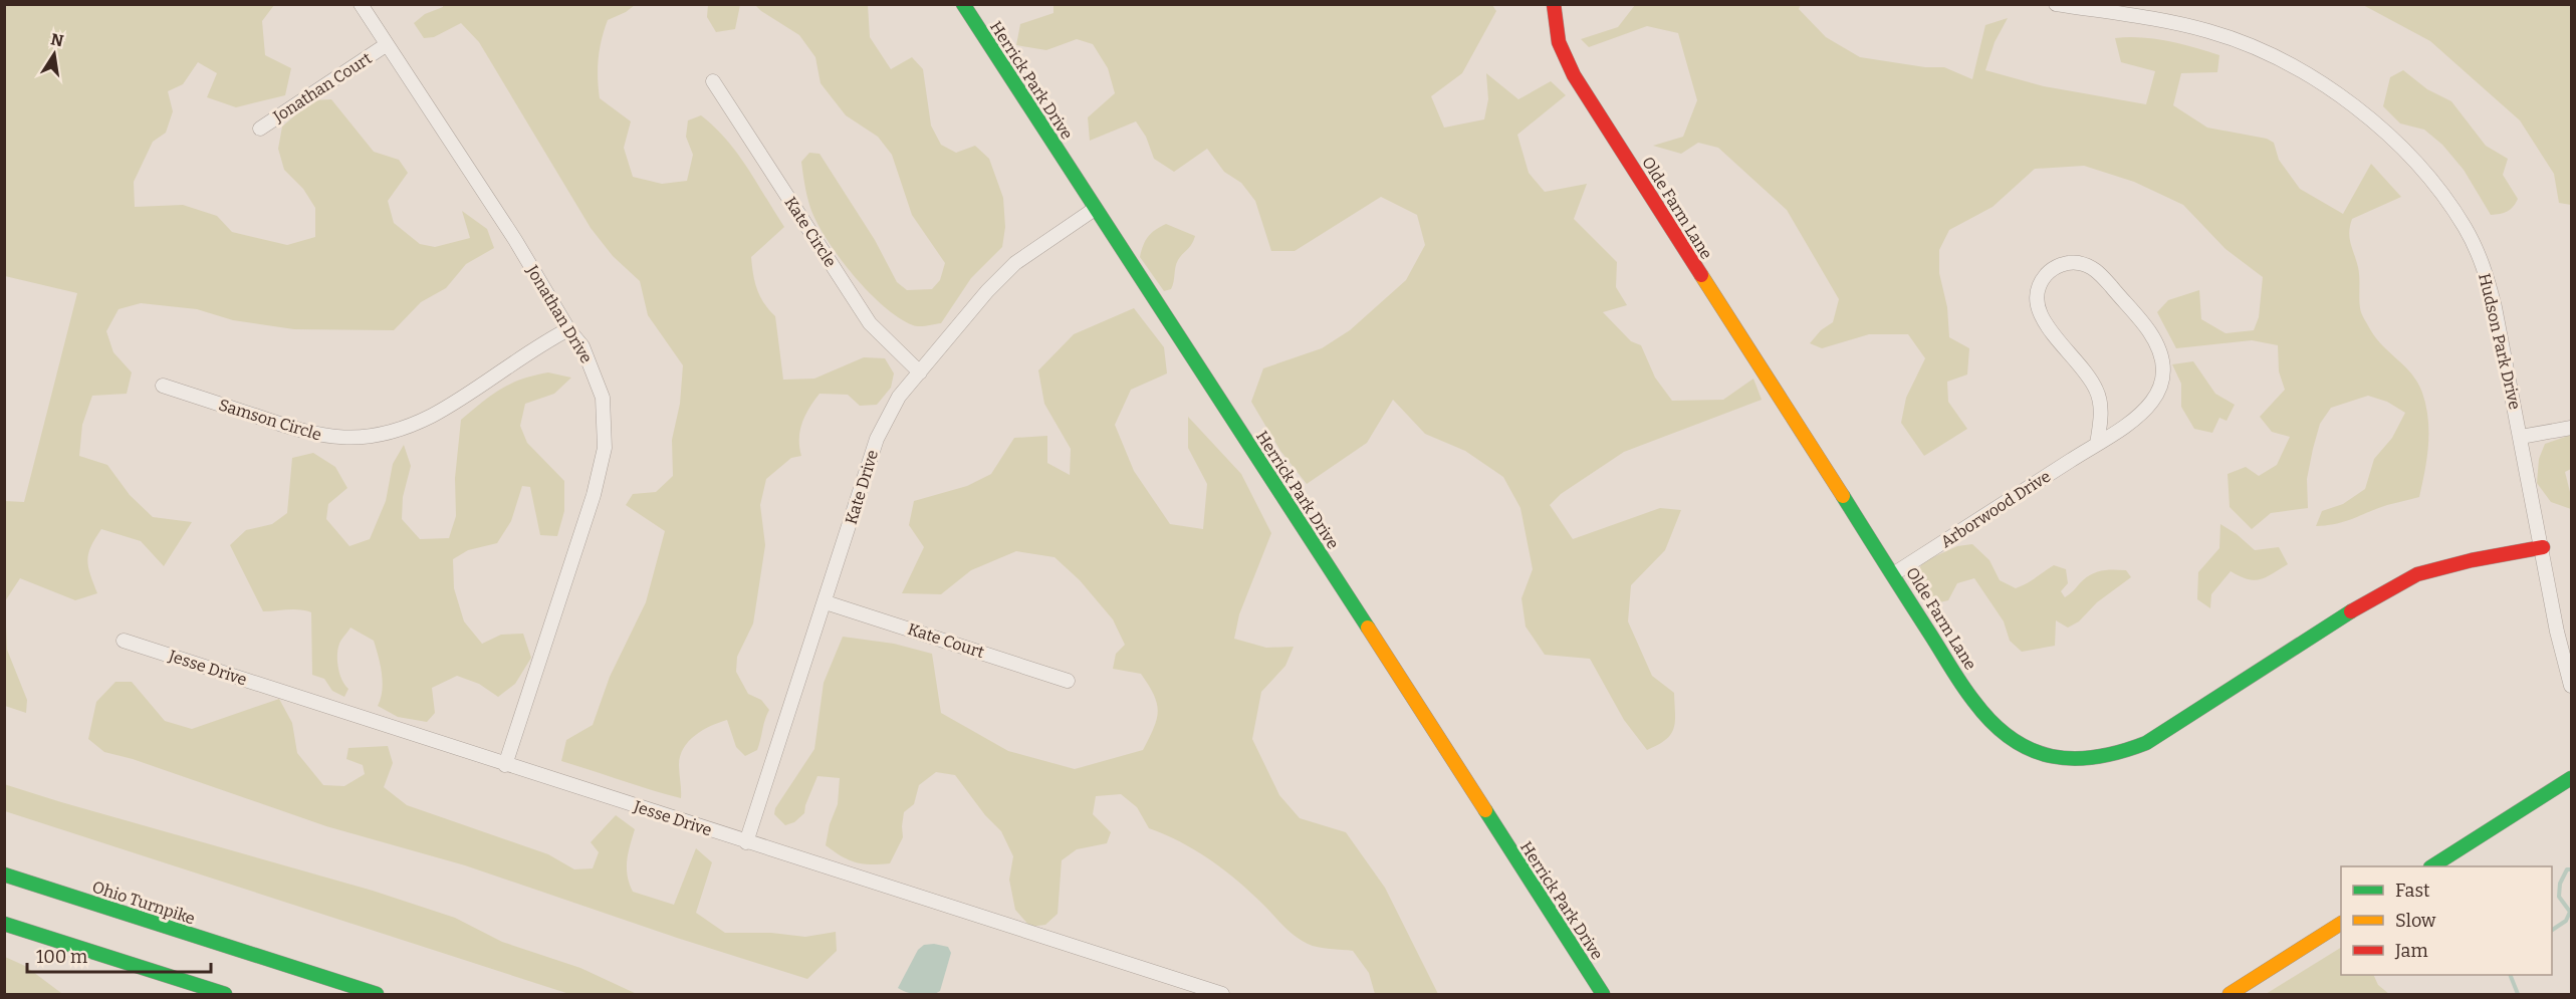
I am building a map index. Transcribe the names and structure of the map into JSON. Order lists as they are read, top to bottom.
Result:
{
  "streets": {
    "main road": ["Herrick Park Drive", "Olde Farm Lane", "Ohio Turnpike"],
    "street": [
      "Jonathan Court",
      "Kate Circle",
      "Jonathan Drive",
      "Hudson Park Drive",
      "Samson Circle",
      "Kate Drive",
      "Arborwood Drive",
      "Kate Court",
      "Jesse Drive"
    ]
  },
  "crossings": [
    ["Herrick Park Drive", "Kate Drive"],
    ["Jonathan Court", "Jonathan Drive"],
    ["Olde Farm Lane", "Hudson Park Drive"],
    ["Olde Farm Lane", "Arborwood Drive"],
    ["Kate Circle", "Kate Drive"],
    ["Jonathan Drive", "Samson Circle"],
    ["Jonathan Drive", "Jesse Drive"],
    ["Kate Drive", "Kate Court"],
    ["Kate Drive", "Jesse Drive"]
  ],
  "legend": ["Fast", "Slow", "Jam"],
  "scale_bar": "100 m",
  "north": "top"
}
